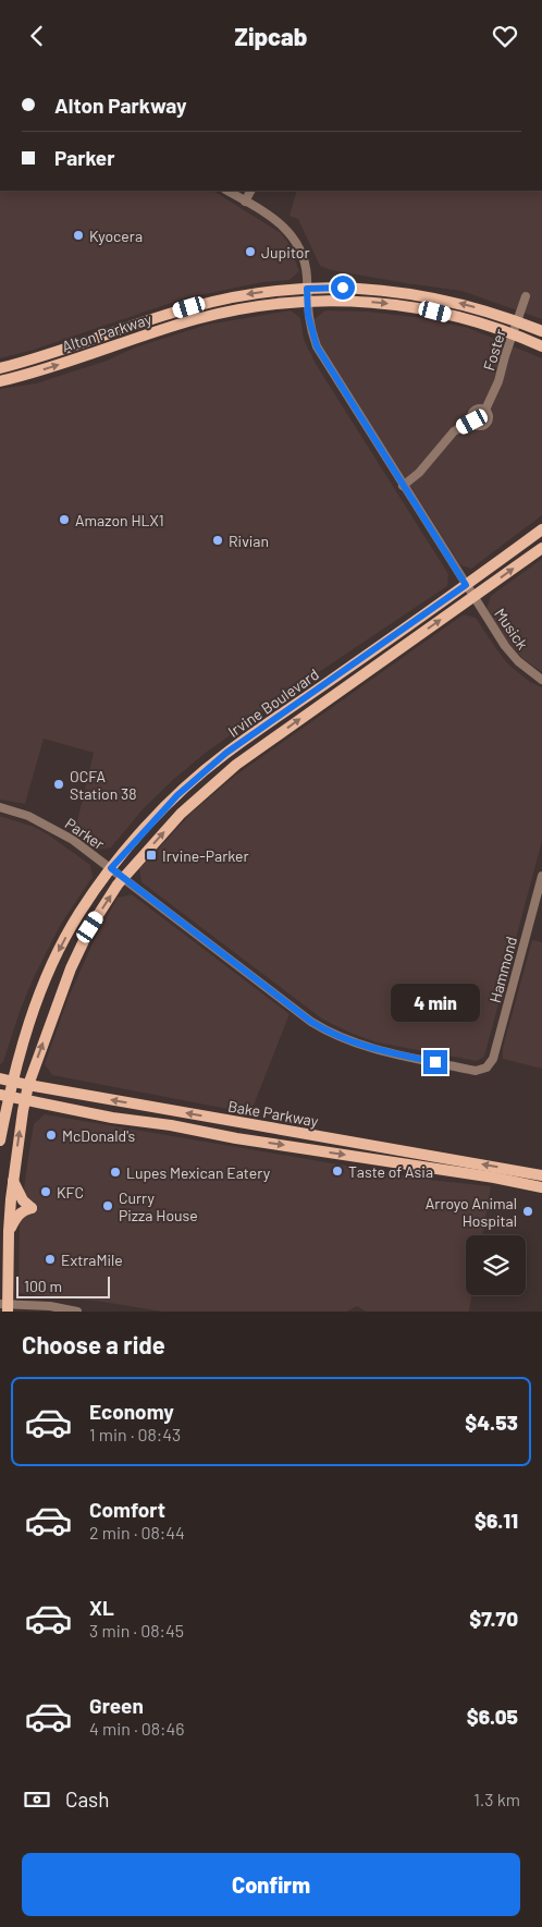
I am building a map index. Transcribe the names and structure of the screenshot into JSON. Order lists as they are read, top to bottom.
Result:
{
  "streets": {
    "main road": ["Alton Parkway", "Irvine Boulevard", "Bake Parkway"],
    "street": [
      "Foster",
      "Musick",
      "Parker",
      "Hammond"
    ]
  },
  "crossings": [
    ["Alton Parkway", "Foster"],
    ["Alton Parkway", "Musick"],
    ["Musick", "Irvine Boulevard"],
    ["Irvine Boulevard", "Parker"],
    ["Irvine Boulevard", "Bake Parkway"],
    ["Parker", "Hammond"]
  ],
  "places": {
    "other": [
      "Kyocera",
      "Jupitor",
      "Amazon HLX1",
      "Rivian",
      "OCFA Station 38",
      "McDonald's",
      "Taste of Asia",
      "Lupes Mexican Eatery",
      "KFC",
      "Curry Pizza House",
      "Arroyo Animal Hospital",
      "ExtraMile"
    ],
    "transit": ["Irvine-Parker"]
  },
  "scale_bar": "100 m",
  "page": {
    "header": "Zipcab",
    "banner": ["Alton Parkway", "Parker"],
    "bubble": "4 min",
    "scale": "100 m",
    "heading": "Choose a ride",
    "list": [
      {
        "name": "Economy",
        "note": "1 min · 08:43",
        "value": "$4.53"
      },
      {
        "name": "Comfort",
        "note": "2 min · 08:44",
        "value": "$6.11"
      },
      {
        "name": "XL",
        "note": "3 min · 08:45",
        "value": "$7.70"
      },
      {
        "name": "Green",
        "note": "4 min · 08:46",
        "value": "$6.05"
      }
    ],
    "pay": ["Cash", "1.3 km"],
    "buttons": "Confirm"
  }
}
